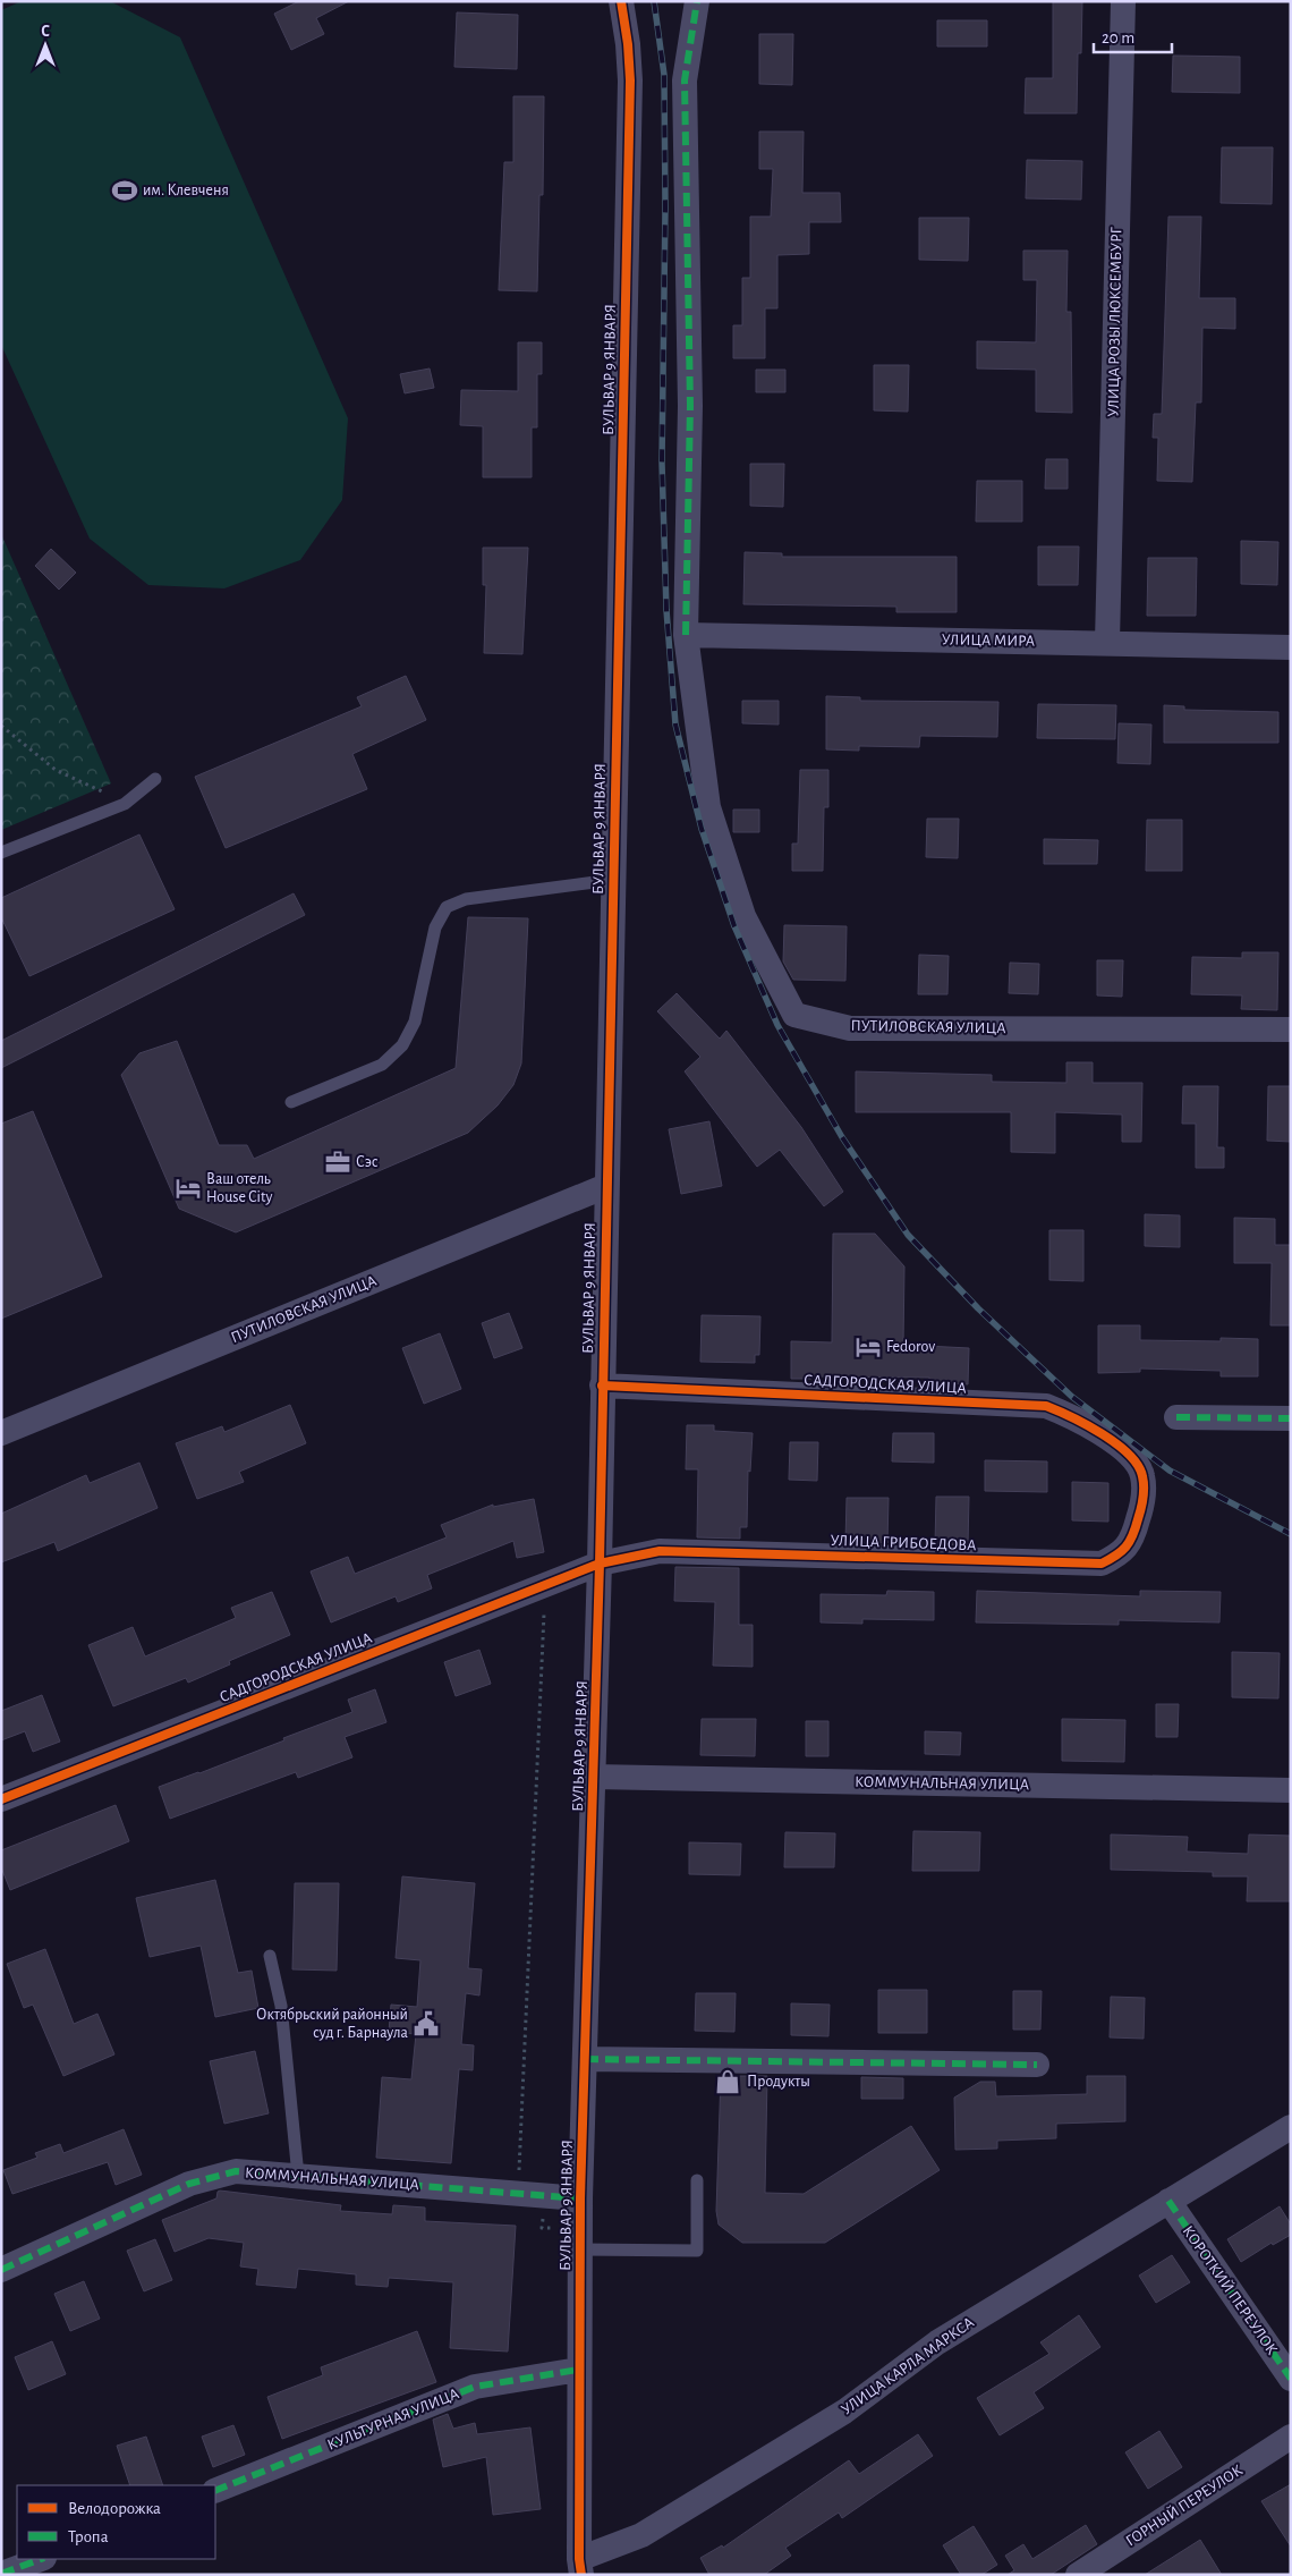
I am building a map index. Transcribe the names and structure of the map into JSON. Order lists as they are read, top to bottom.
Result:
{
  "streets": {
    "street": [
      "УЛИЦА РОЗЫ ЛЮКСЕМБУРГ",
      "БУЛЬВАР 9 ЯНВАРЯ",
      "УЛИЦА МИРА",
      "ПУТИЛОВСКАЯ УЛИЦА",
      "САДГОРОДСКАЯ УЛИЦА",
      "УЛИЦА ГРИБОЕДОВА",
      "КОММУНАЛЬНАЯ УЛИЦА",
      "КОРОТКИЙ ПЕРЕУЛОК",
      "УЛИЦА КАРЛА МАРКСА",
      "КУЛЬТУРНАЯ УЛИЦА",
      "ГОРНЫЙ ПЕРЕУЛОК"
    ]
  },
  "crossings": [
    ["УЛИЦА РОЗЫ ЛЮКСЕМБУРГ", "УЛИЦА МИРА"],
    ["БУЛЬВАР 9 ЯНВАРЯ", "ПУТИЛОВСКАЯ УЛИЦА"],
    ["БУЛЬВАР 9 ЯНВАРЯ", "САДГОРОДСКАЯ УЛИЦА"],
    ["БУЛЬВАР 9 ЯНВАРЯ", "УЛИЦА ГРИБОЕДОВА"],
    ["БУЛЬВАР 9 ЯНВАРЯ", "КОММУНАЛЬНАЯ УЛИЦА"],
    ["БУЛЬВАР 9 ЯНВАРЯ", "УЛИЦА КАРЛА МАРКСА"],
    ["БУЛЬВАР 9 ЯНВАРЯ", "КУЛЬТУРНАЯ УЛИЦА"],
    ["УЛИЦА МИРА", "ПУТИЛОВСКАЯ УЛИЦА"],
    ["САДГОРОДСКАЯ УЛИЦА", "УЛИЦА ГРИБОЕДОВА"],
    ["КОРОТКИЙ ПЕРЕУЛОК", "УЛИЦА КАРЛА МАРКСА"]
  ],
  "places": {
    "sports": ["им. Клевченя"],
    "office": ["Сэс"],
    "hotel": ["Ваш отель House City", "Fedorov"],
    "public building": ["Октябрьский районный суд г. Барнаула"],
    "shop": ["Продукты"]
  },
  "legend": ["Велодорожка", "Тропа"],
  "scale_bar": "20 m",
  "north": "top"
}
